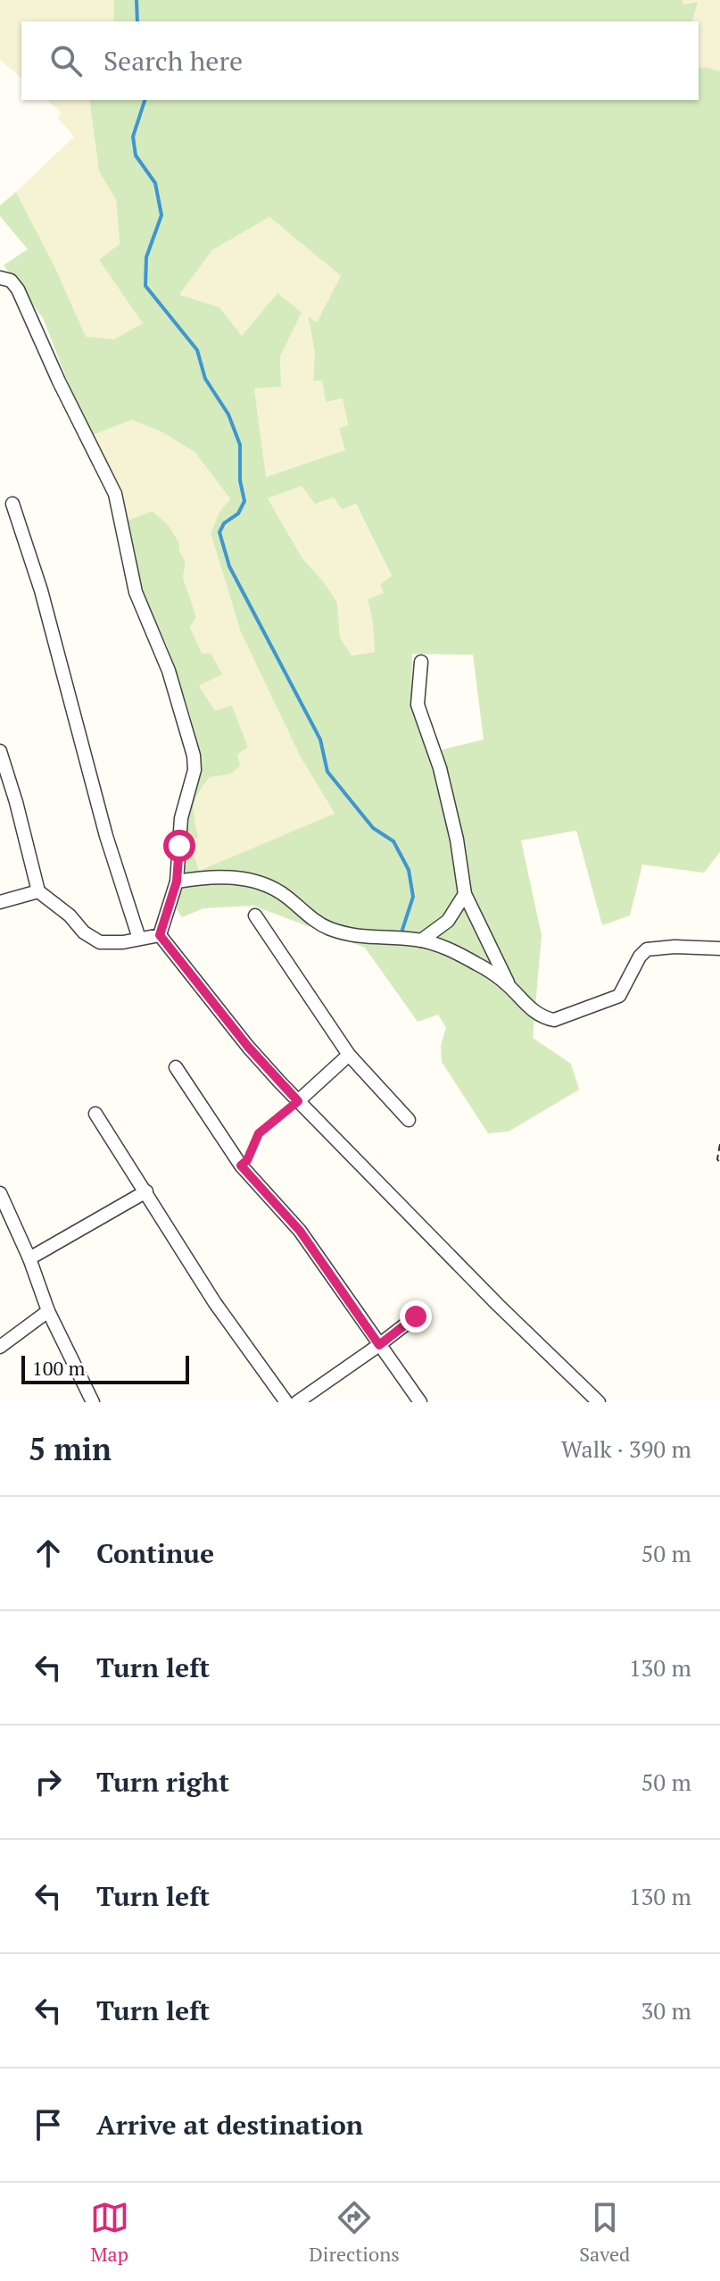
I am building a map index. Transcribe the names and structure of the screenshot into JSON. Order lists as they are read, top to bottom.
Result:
{
  "scale_bar": "100 m",
  "page": {
    "search": "Search here",
    "scale": "100 m",
    "heading": ["5 min", "Walk · 390 m"],
    "list": [
      ["Continue", "50 m"],
      ["Turn left", "130 m"],
      ["Turn right", "50 m"],
      ["Turn left", "130 m"],
      ["Turn left", "30 m"],
      "Arrive at destination"
    ],
    "nav": ["Map", "Directions", "Saved"]
  }
}
